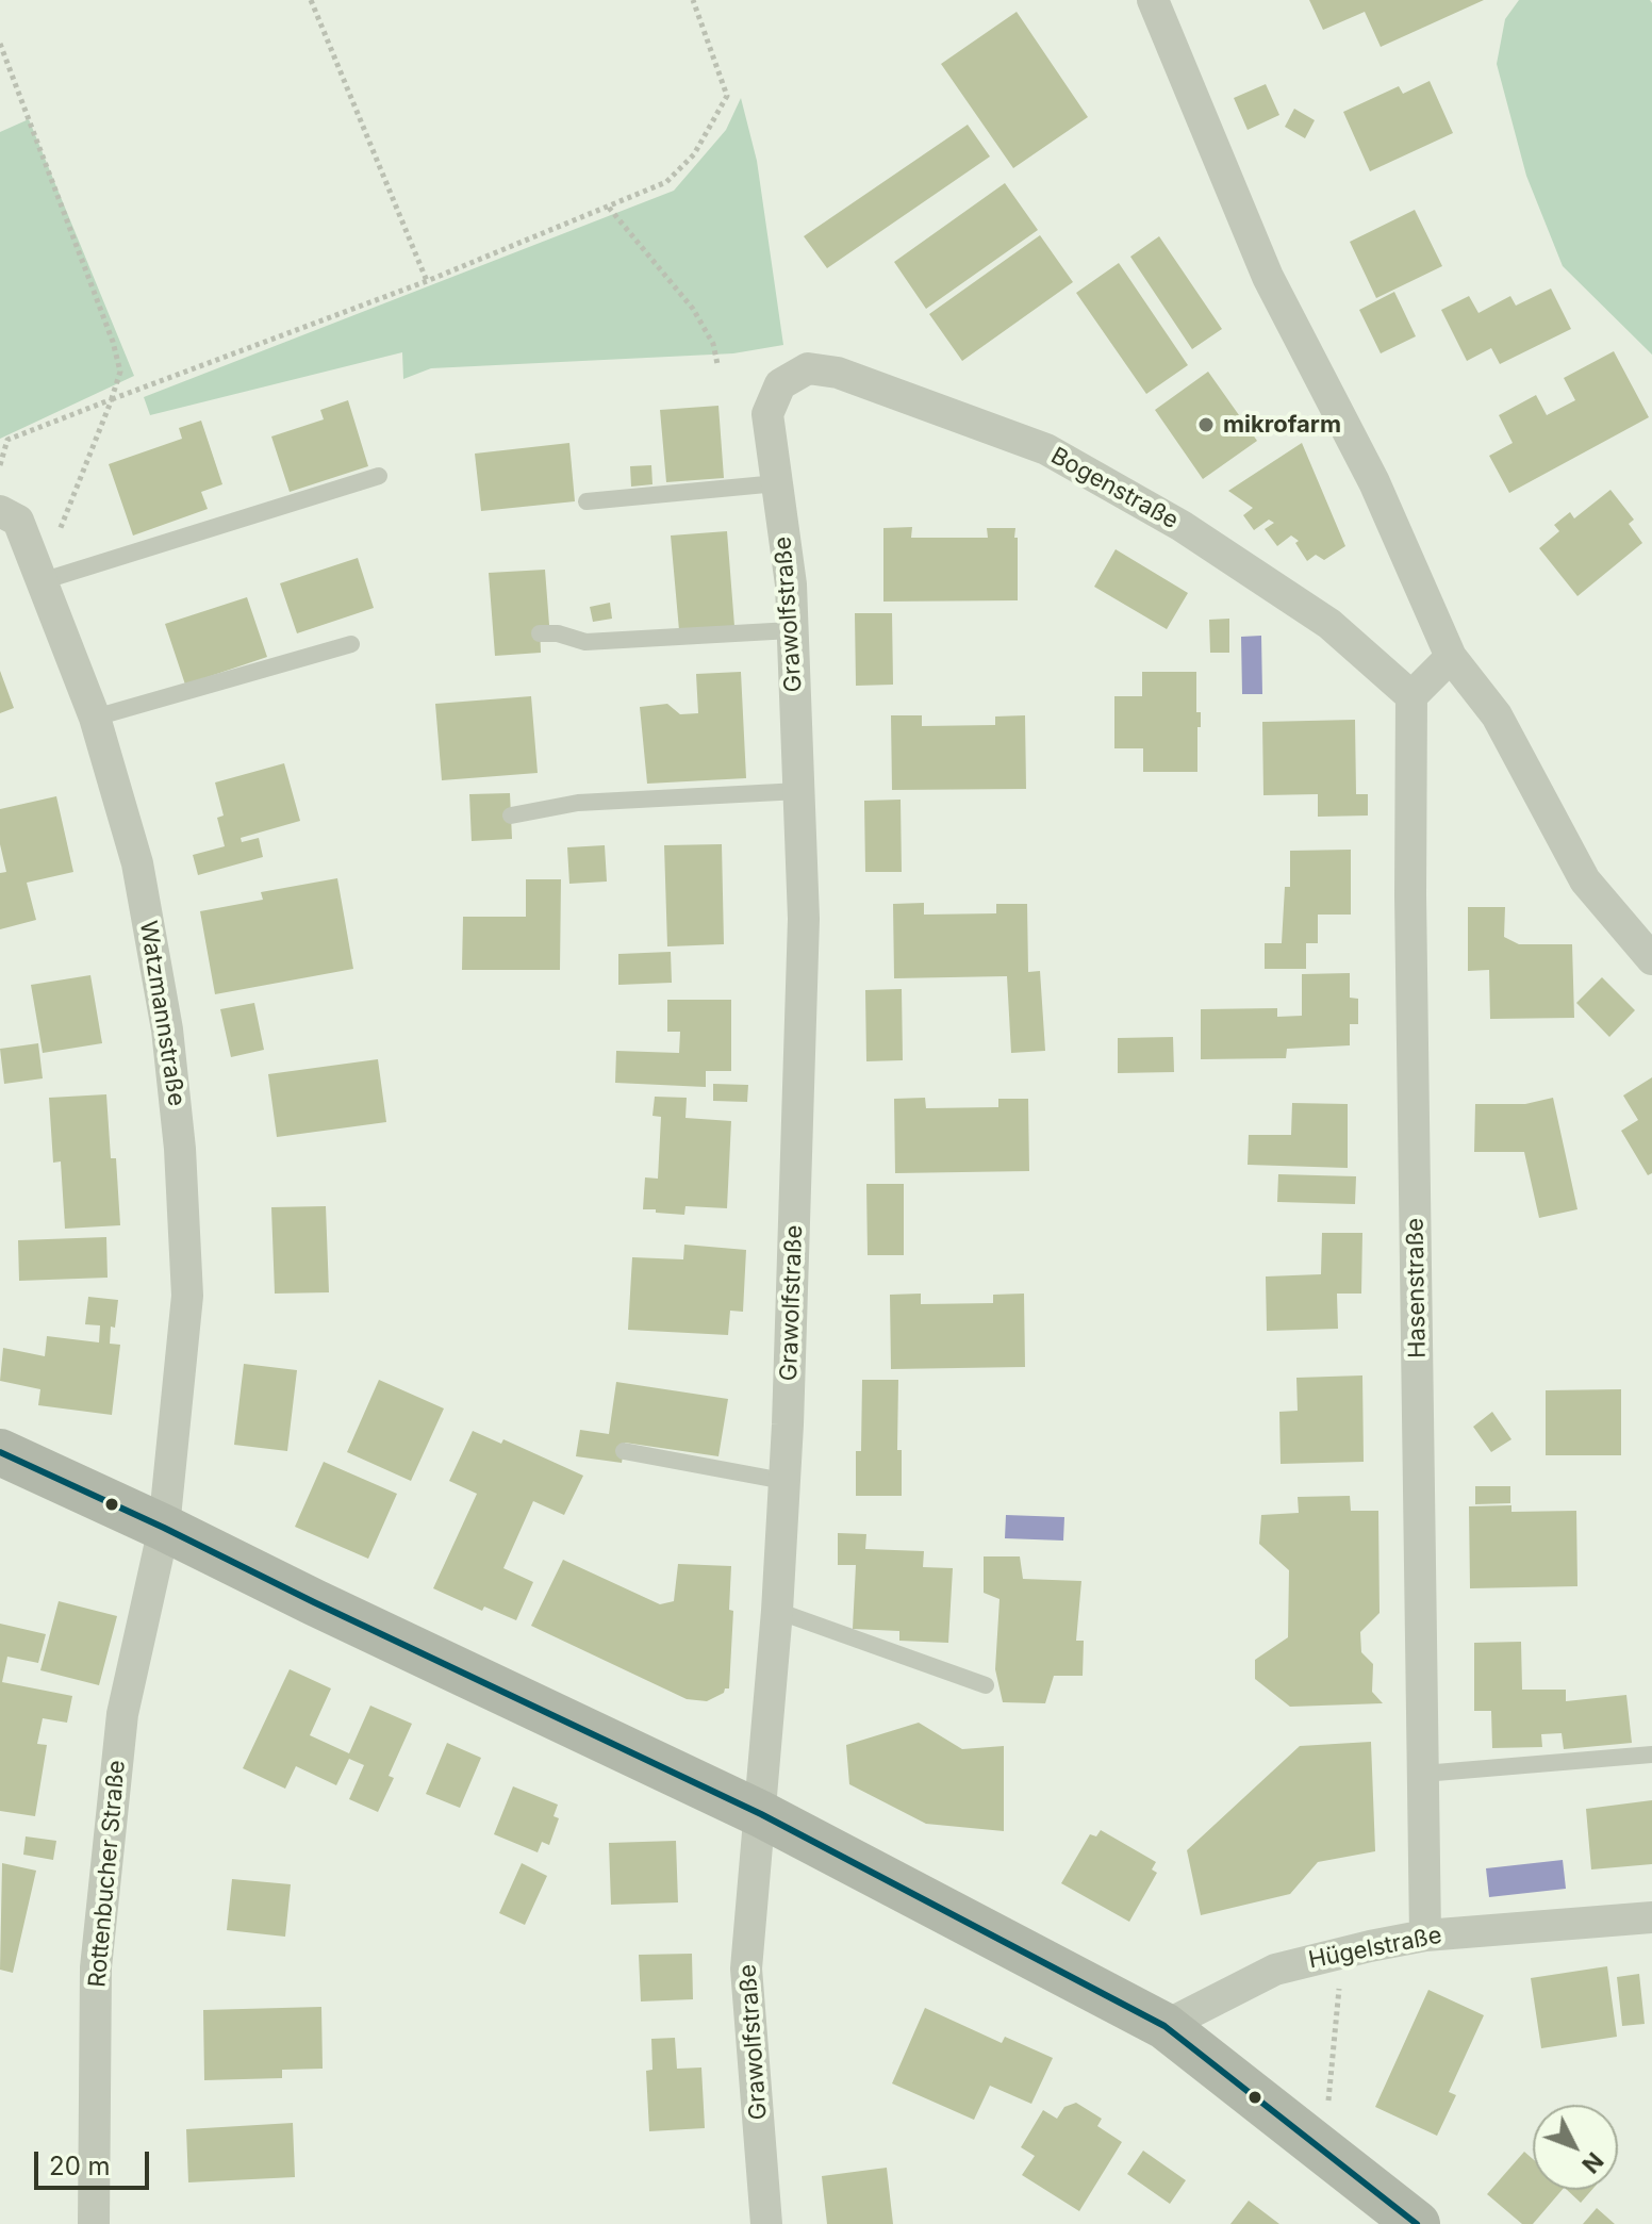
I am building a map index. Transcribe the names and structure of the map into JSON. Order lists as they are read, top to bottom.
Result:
{
  "streets": {
    "street": [
      "Bogenstraße",
      "Grawolfstraße",
      "Watzmannstraße",
      "Hasenstraße",
      "Rottenbucher Straße",
      "Hügelstraße"
    ]
  },
  "crossings": [
    ["Bogenstraße", "Grawolfstraße"],
    ["Bogenstraße", "Hasenstraße"],
    ["Watzmannstraße", "Rottenbucher Straße"],
    ["Hasenstraße", "Hügelstraße"]
  ],
  "places": ["mikrofarm"],
  "scale_bar": "20 m",
  "north": "bottom right"
}
